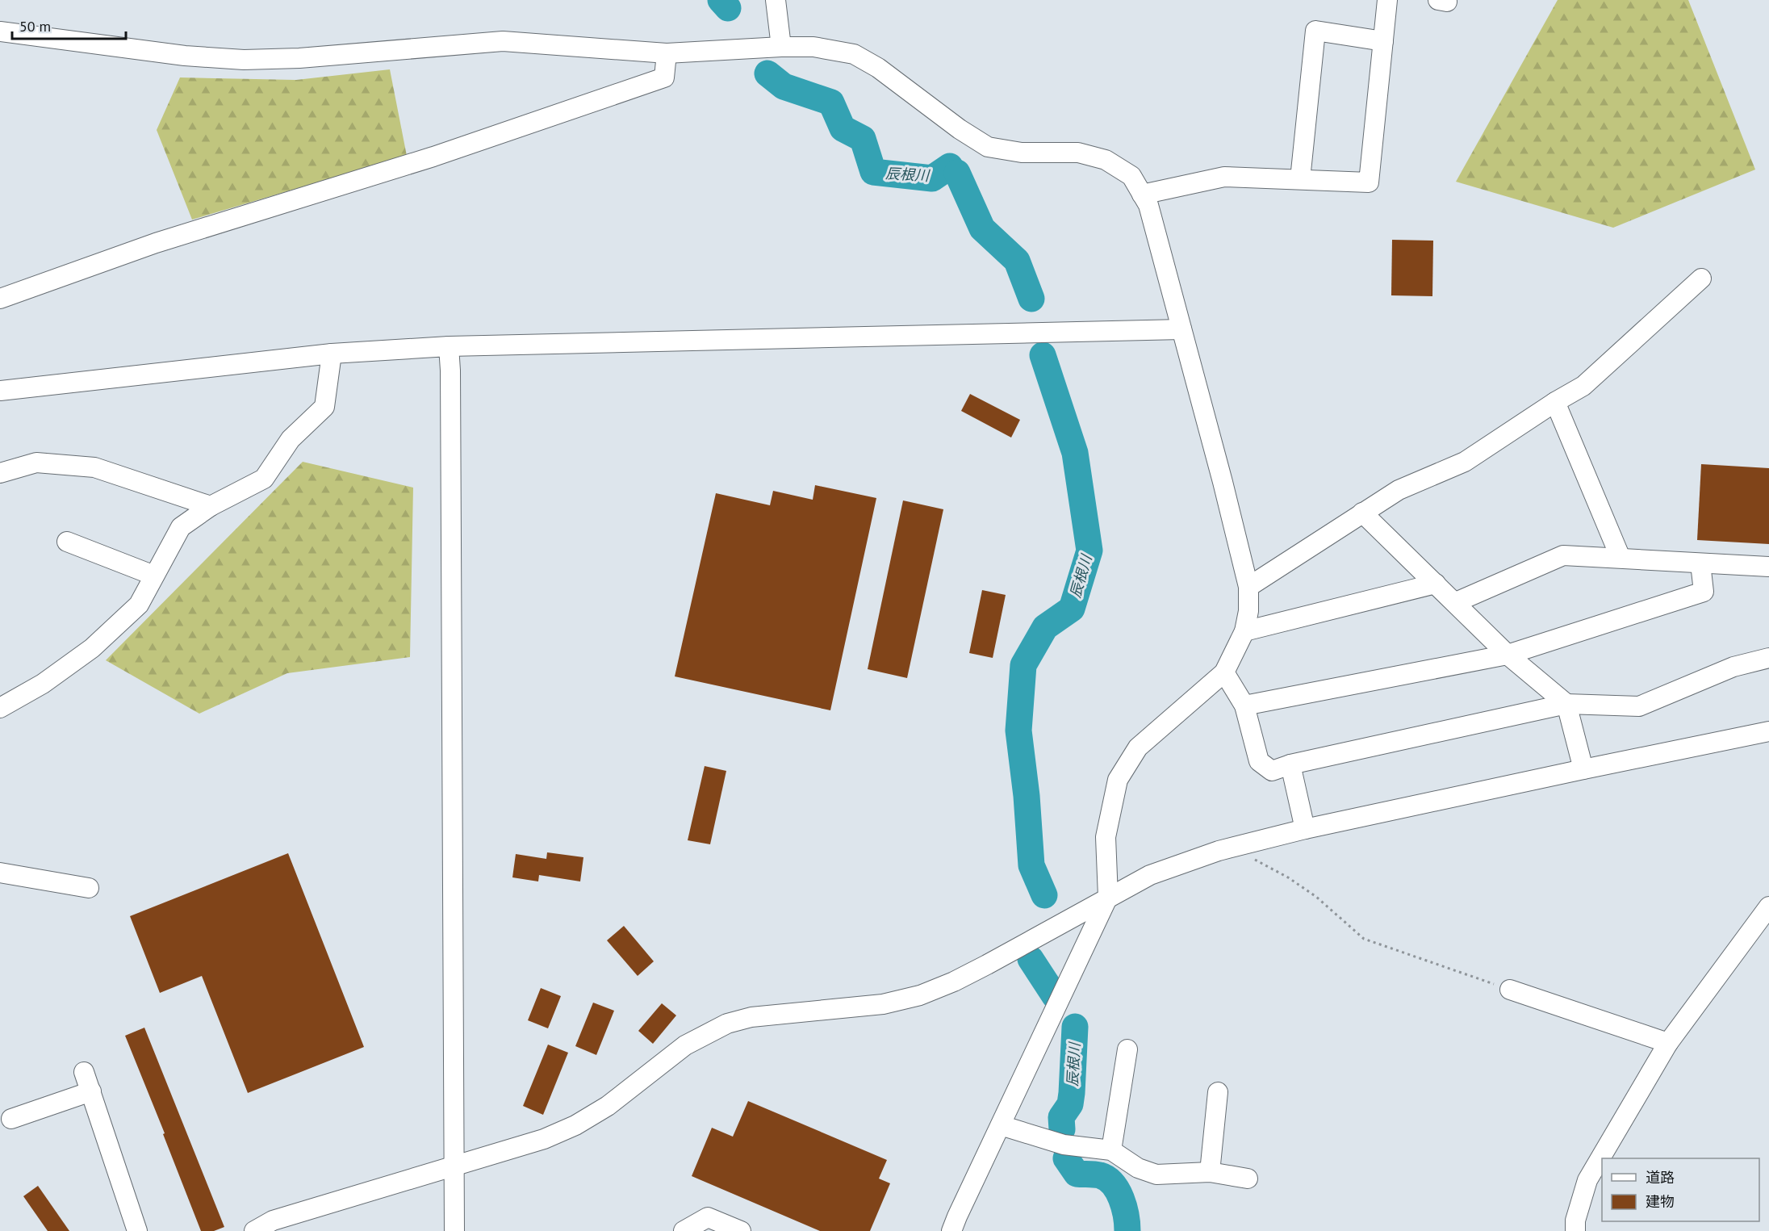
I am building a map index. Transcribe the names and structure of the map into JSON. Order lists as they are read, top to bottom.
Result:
{
  "water": ["辰根川"],
  "legend": ["道路", "建物"],
  "scale_bar": "50 m"
}
